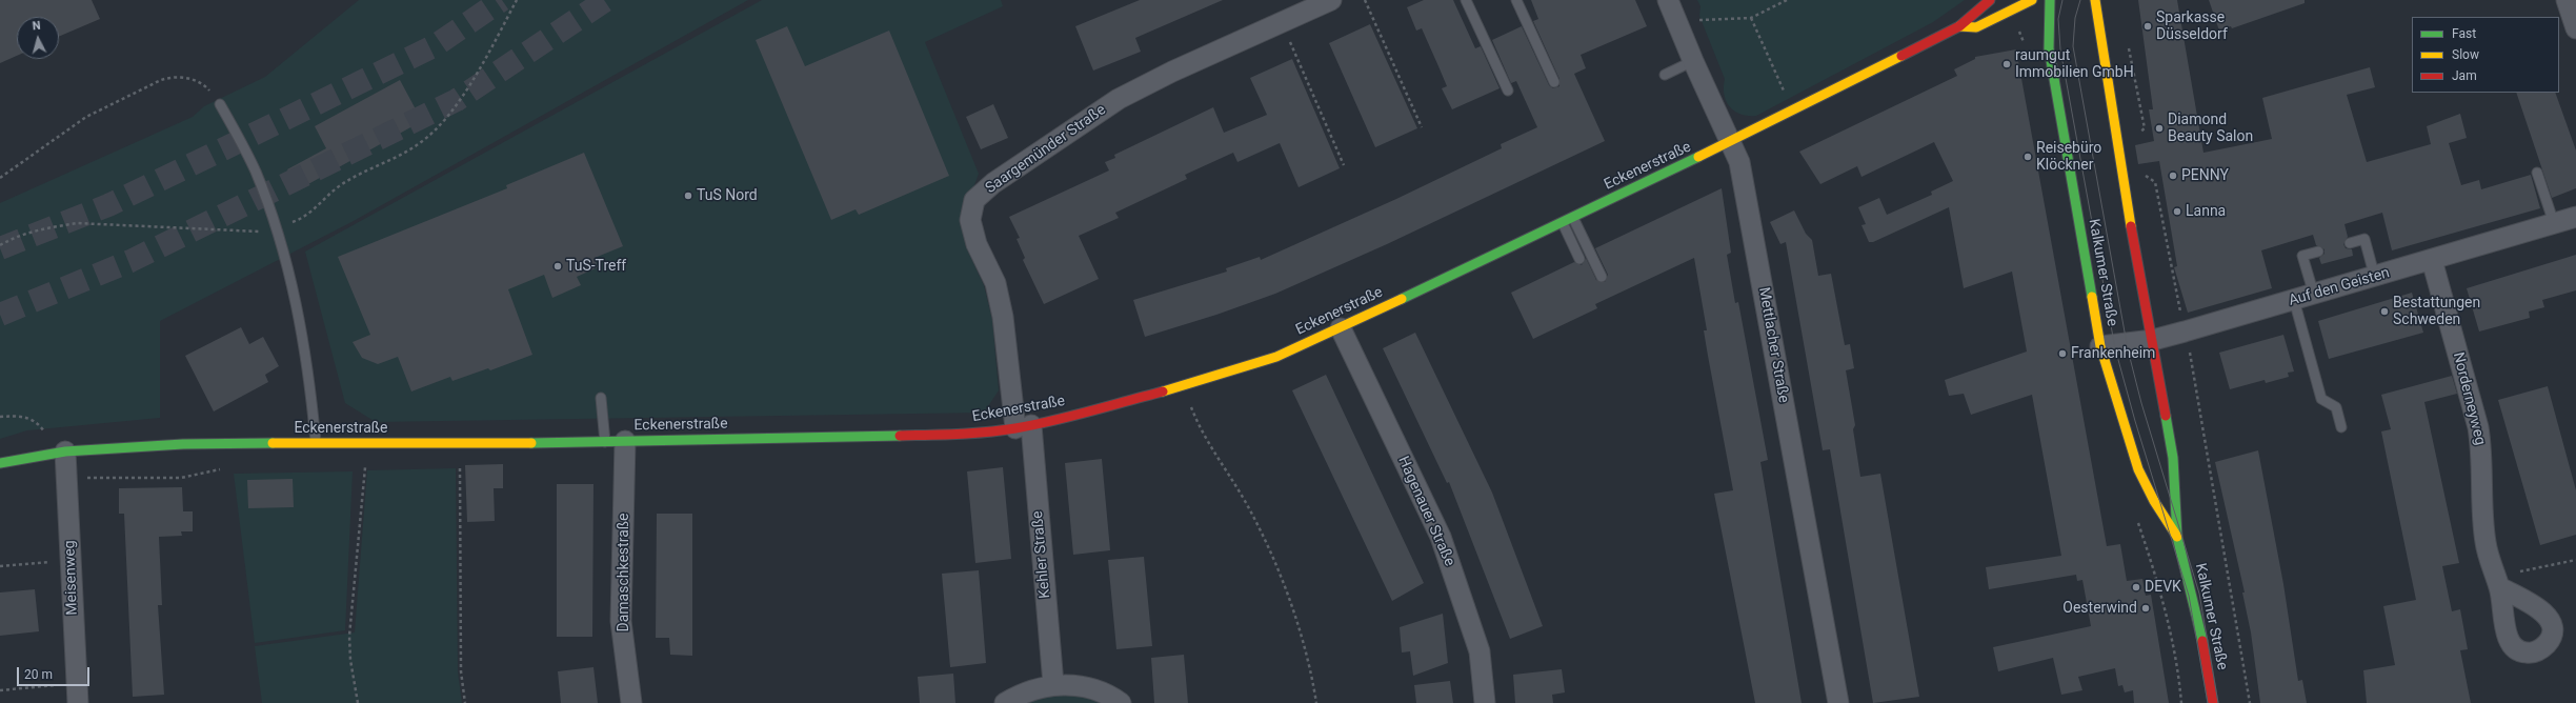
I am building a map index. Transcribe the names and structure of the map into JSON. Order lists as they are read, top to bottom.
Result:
{
  "streets": {
    "street": [
      "Saargemünder Straße",
      "Eckenerstraße",
      "Kalkumer Straße",
      "Auf den Geisten",
      "Mettlacher Straße",
      "Norderneyweg",
      "Hagenauer Straße",
      "Kehler Straße",
      "Damaschkestraße",
      "Meisenweg"
    ]
  },
  "crossings": [
    ["Saargemünder Straße", "Eckenerstraße"],
    ["Saargemünder Straße", "Kehler Straße"],
    ["Eckenerstraße", "Mettlacher Straße"],
    ["Eckenerstraße", "Hagenauer Straße"],
    ["Eckenerstraße", "Kehler Straße"],
    ["Eckenerstraße", "Damaschkestraße"],
    ["Eckenerstraße", "Meisenweg"],
    ["Kalkumer Straße", "Auf den Geisten"],
    ["Auf den Geisten", "Norderneyweg"]
  ],
  "places": [
    "Sparkasse Düsseldorf",
    "raumgut Immobilien GmbH",
    "Diamond Beauty Salon",
    "Reisebüro Klöckner",
    "PENNY",
    "TuS Nord",
    "Lanna",
    "TuS-Treff",
    "Bestattungen Schweden",
    "Frankenheim",
    "DEVK",
    "Oesterwind"
  ],
  "legend": ["Fast", "Slow", "Jam"],
  "scale_bar": "20 m",
  "north": "top"
}
